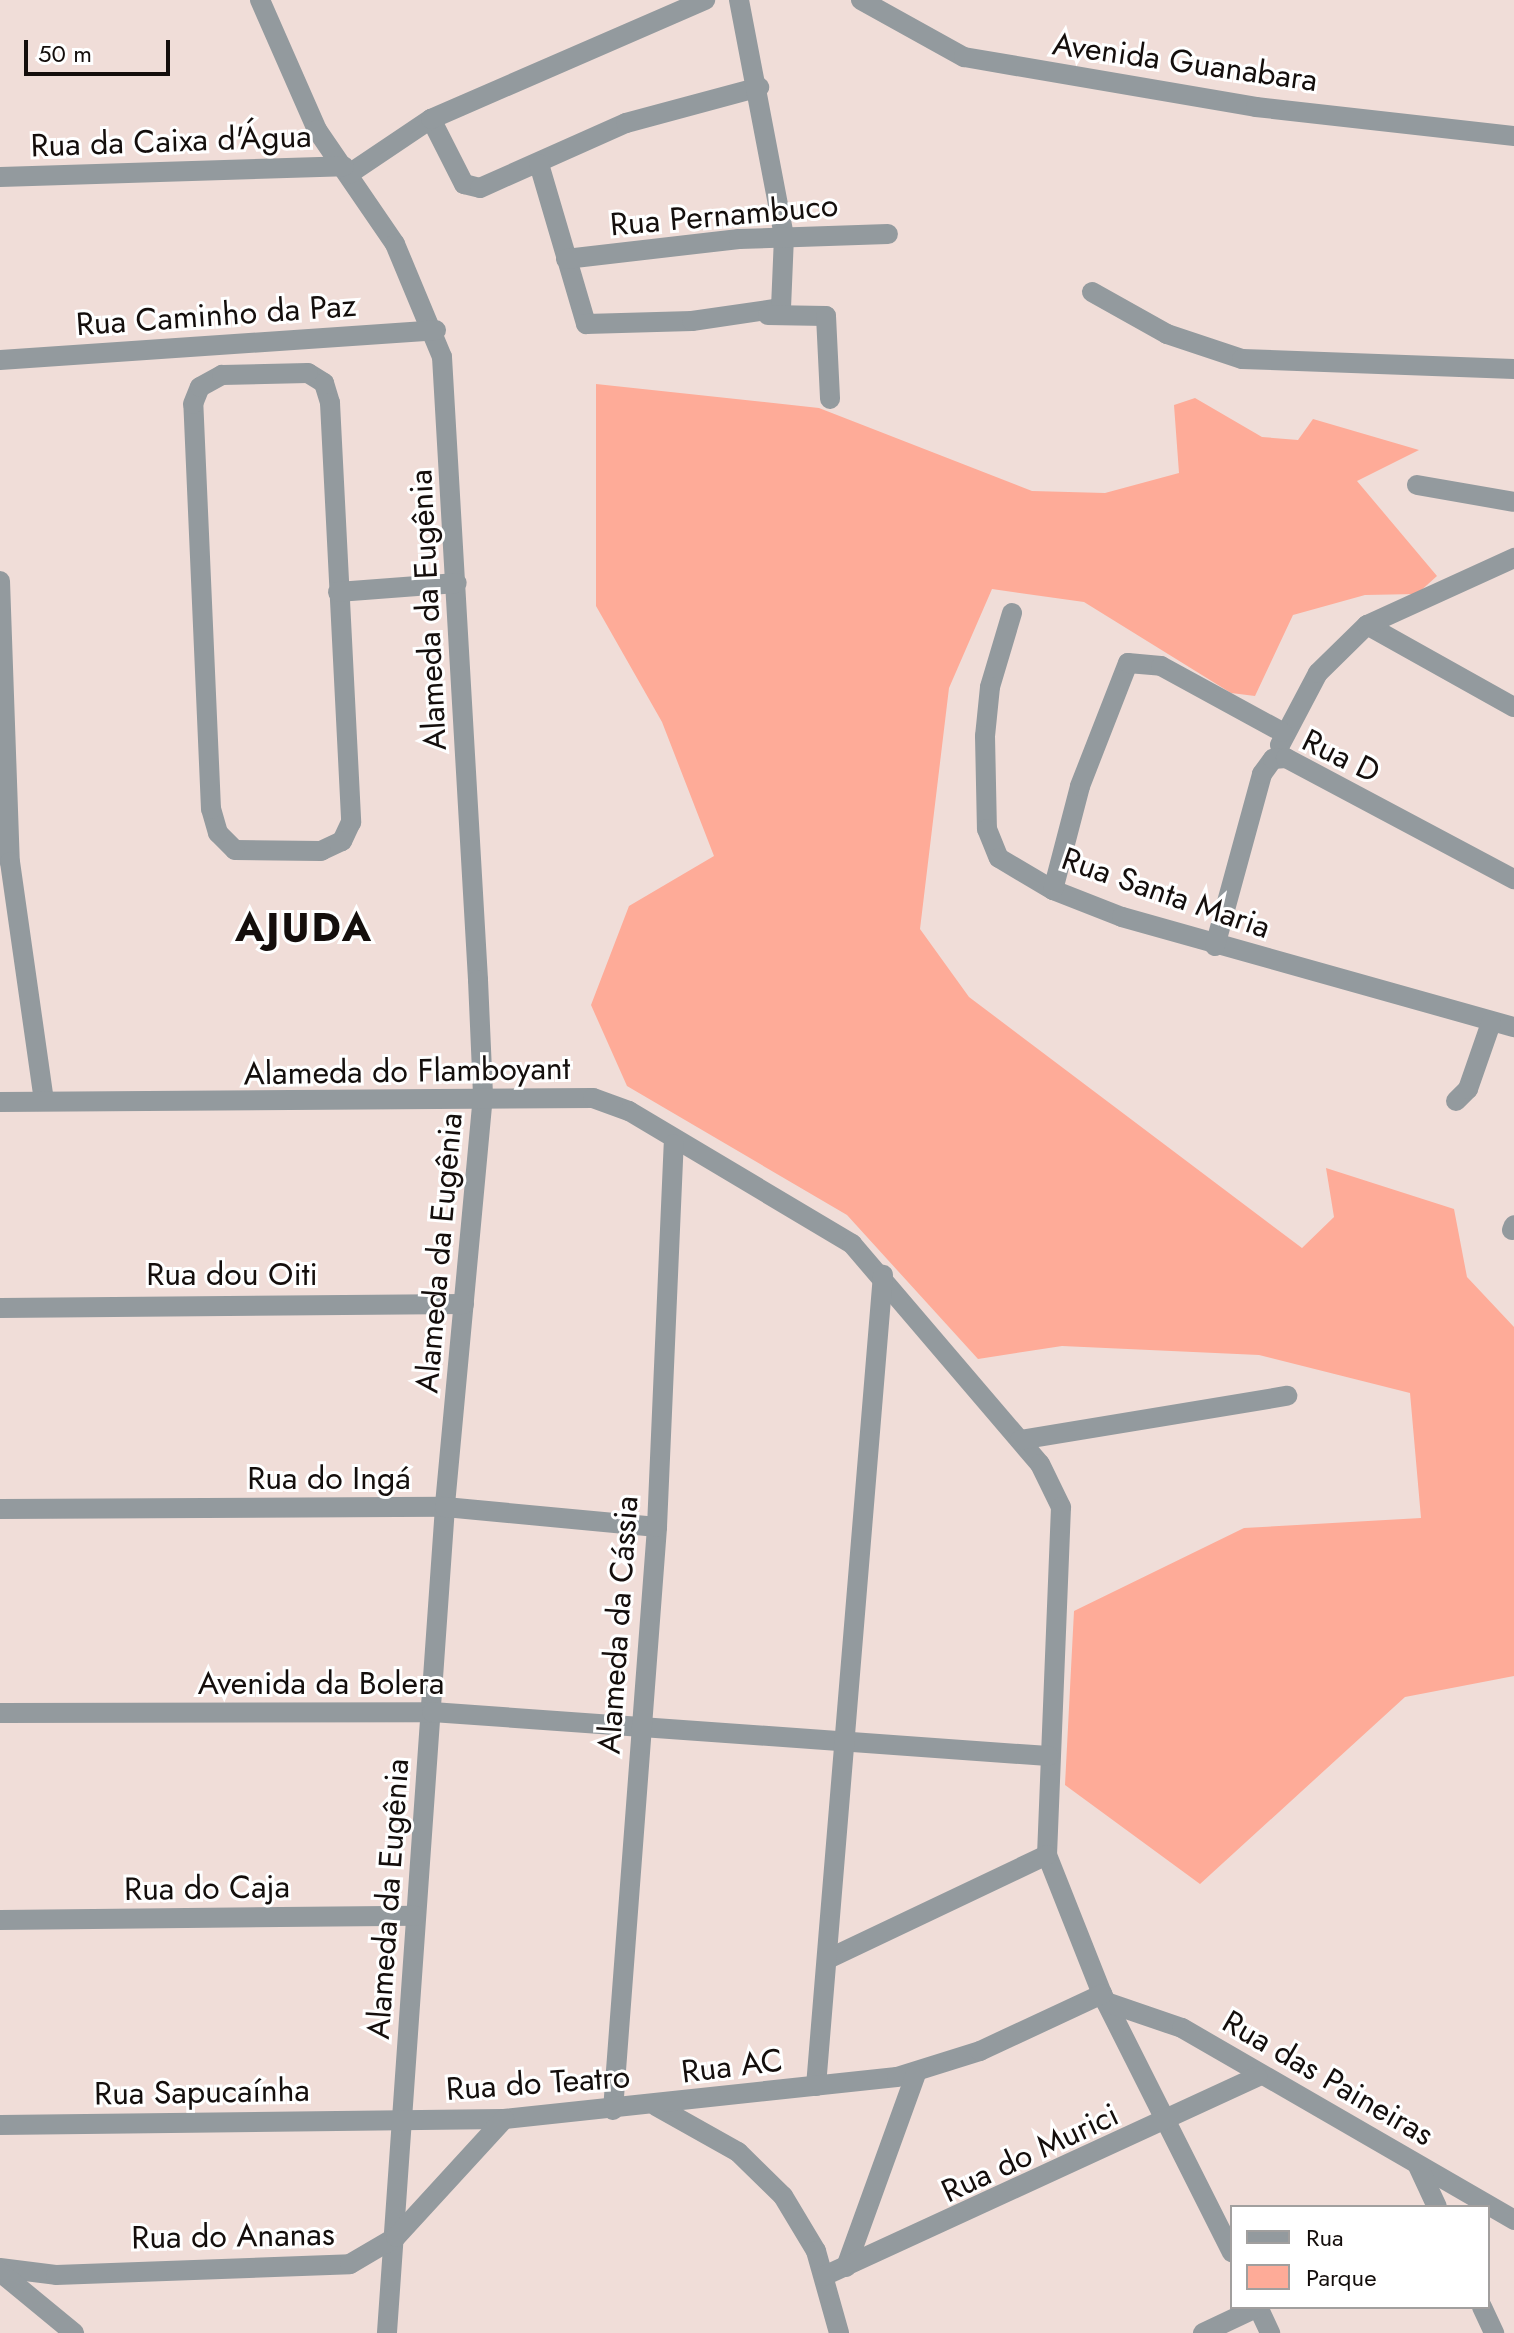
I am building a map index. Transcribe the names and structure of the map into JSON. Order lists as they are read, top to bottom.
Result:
{
  "streets": {
    "street": [
      "Avenida Guanabara",
      "Rua da Caixa d'Água",
      "Rua Pernambuco",
      "Rua Caminho da Paz",
      "Alameda da Eugênia",
      "Rua D",
      "Rua Santa Maria",
      "Alameda do Flamboyant",
      "Rua dou Oiti",
      "Rua do Ingá",
      "Alameda da Cássia",
      "Avenida da Bolera",
      "Rua do Caja",
      "Rua AC",
      "Rua das Paineiras",
      "Rua do Teatro",
      "Rua Sapucaínha",
      "Rua do Murici",
      "Rua do Ananas"
    ]
  },
  "crossings": [
    ["Rua da Caixa d'Água", "Alameda da Eugênia"],
    ["Rua Caminho da Paz", "Alameda da Eugênia"],
    ["Alameda da Eugênia", "Alameda do Flamboyant"],
    ["Alameda da Eugênia", "Rua dou Oiti"],
    ["Alameda da Eugênia", "Rua do Ingá"],
    ["Alameda da Eugênia", "Avenida da Bolera"],
    ["Alameda da Eugênia", "Rua do Caja"],
    ["Alameda da Eugênia", "Rua do Teatro"],
    ["Alameda da Eugênia", "Rua Sapucaínha"],
    ["Alameda da Eugênia", "Rua do Ananas"],
    ["Rua D", "Rua Santa Maria"],
    ["Alameda do Flamboyant", "Alameda da Cássia"],
    ["Alameda do Flamboyant", "Avenida da Bolera"],
    ["Alameda do Flamboyant", "Rua AC"],
    ["Alameda do Flamboyant", "Rua das Paineiras"],
    ["Alameda do Flamboyant", "Rua do Murici"],
    ["Rua do Ingá", "Alameda da Cássia"],
    ["Alameda da Cássia", "Avenida da Bolera"],
    ["Alameda da Cássia", "Rua do Teatro"],
    ["Rua AC", "Rua das Paineiras"],
    ["Rua AC", "Rua do Teatro"],
    ["Rua das Paineiras", "Rua do Murici"],
    ["Rua do Teatro", "Rua Sapucaínha"],
    ["Rua do Teatro", "Rua do Murici"],
    ["Rua do Teatro", "Rua do Ananas"]
  ],
  "districts": ["AJUDA"],
  "legend": ["Rua", "Parque"],
  "scale_bar": "50 m"
}
